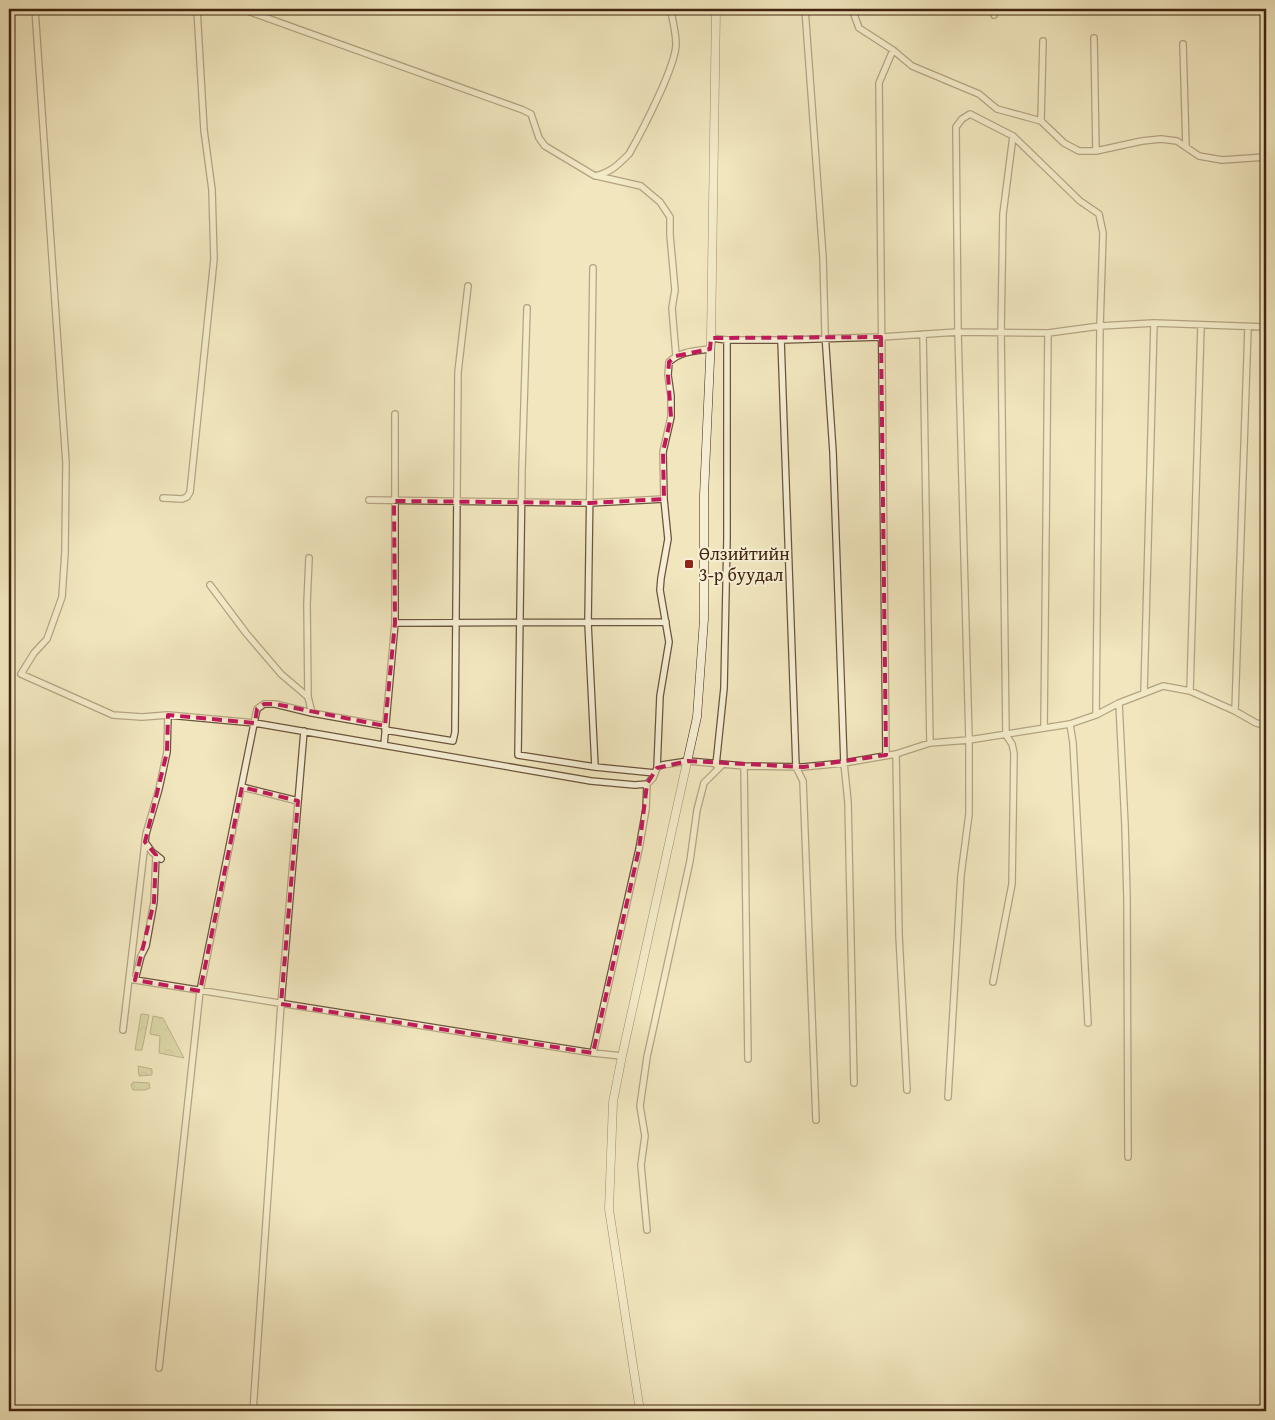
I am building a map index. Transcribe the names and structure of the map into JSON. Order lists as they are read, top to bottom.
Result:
{
  "places": {
    "transit": ["Өлзийтийн 3-р буудал"]
  }
}
